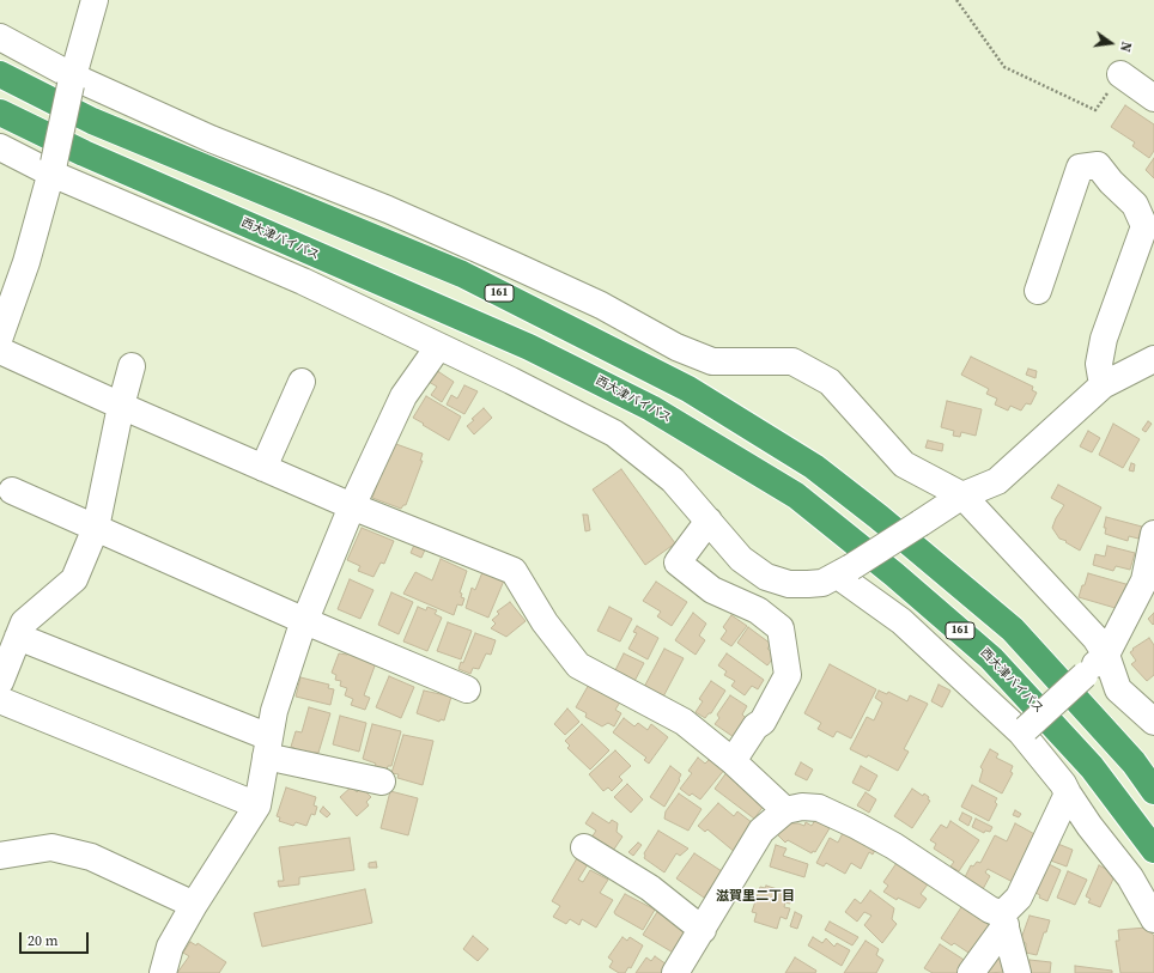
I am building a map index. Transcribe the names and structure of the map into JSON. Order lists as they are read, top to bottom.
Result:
{
  "streets": {
    "highway": ["西大津バイパス", "161"]
  },
  "districts": ["滋賀里二丁目"],
  "scale_bar": "20 m",
  "north": "right"
}
